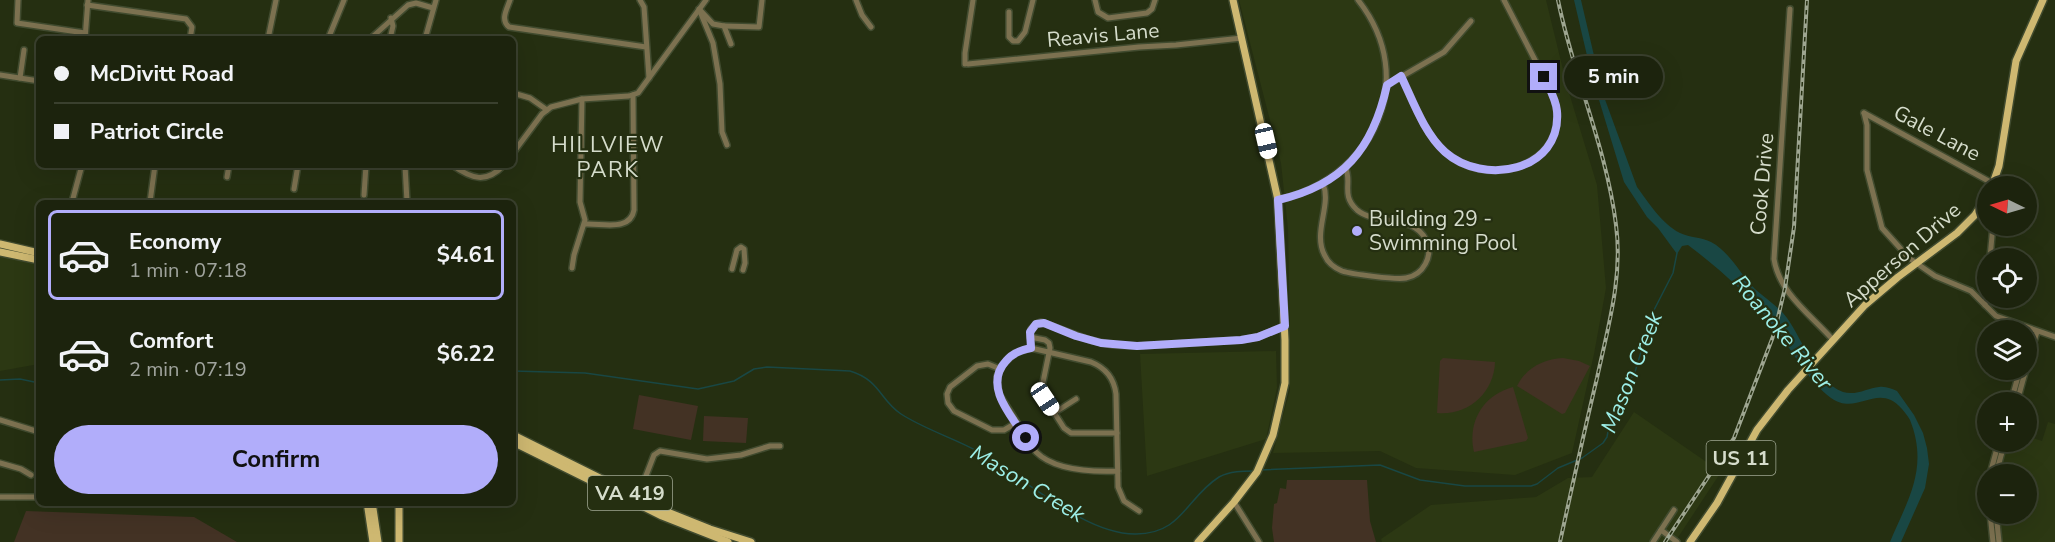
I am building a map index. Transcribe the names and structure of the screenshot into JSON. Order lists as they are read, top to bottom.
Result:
{
  "streets": {
    "main road": ["Apperson Drive", "US 11", "VA 419"],
    "street": ["Reavis Lane", "Gale Lane", "Cook Drive"]
  },
  "crossings": [
    ["Gale Lane", "Apperson Drive"],
    ["Cook Drive", "Apperson Drive"]
  ],
  "districts": ["HILLVIEW PARK"],
  "water": ["Roanoke River", "Mason Creek"],
  "places": ["Building 29 - Swimming Pool"],
  "north": "left",
  "page": {
    "banner": ["McDivitt Road", "Patriot Circle"],
    "bubble": "5 min",
    "map_buttons": ["+", "−"],
    "list": [
      {
        "name": "Economy",
        "note": "1 min · 07:18",
        "value": "$4.61"
      },
      {
        "name": "Comfort",
        "note": "2 min · 07:19",
        "value": "$6.22"
      }
    ],
    "buttons": "Confirm"
  }
}
